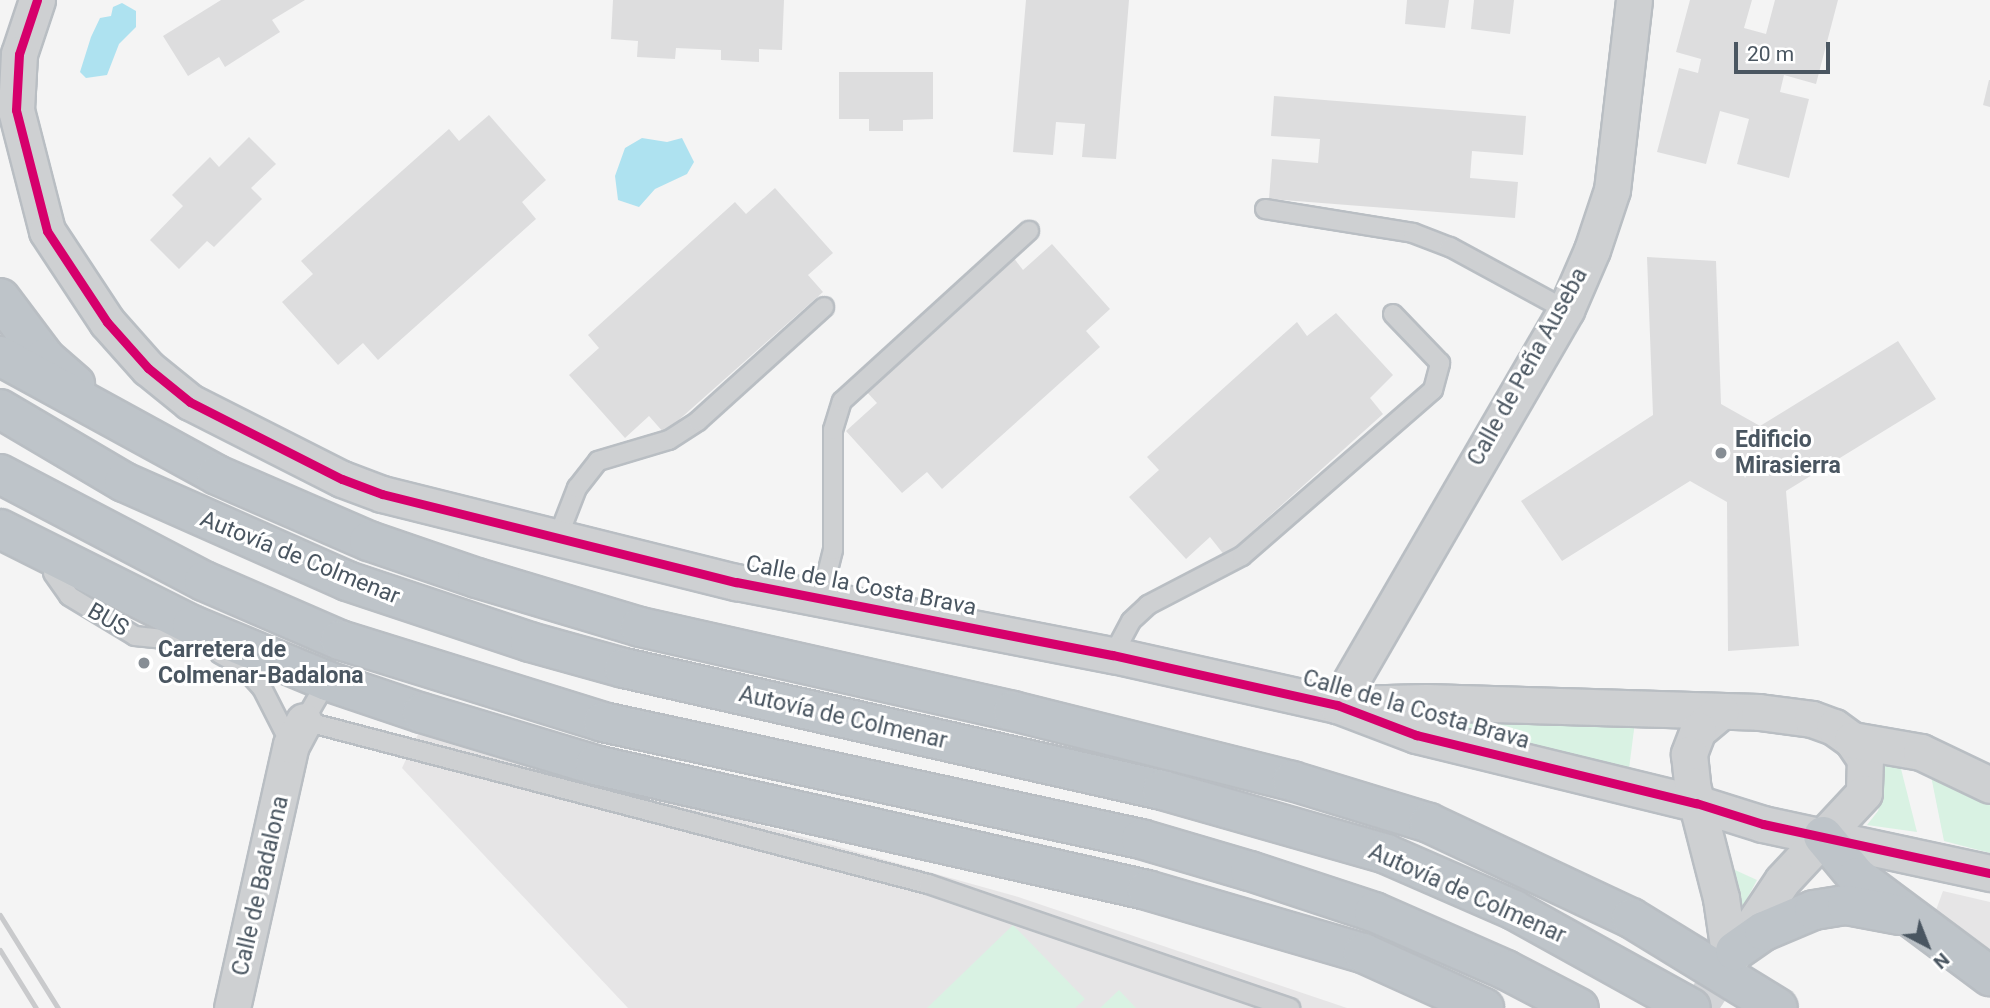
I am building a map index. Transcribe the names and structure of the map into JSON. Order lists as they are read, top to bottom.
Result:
{
  "streets": {
    "highway": ["Autovía de Colmenar"],
    "street": ["Calle de Peña Auseba", "Calle de la Costa Brava", "Calle de Badalona"]
  },
  "crossings": [
    ["Calle de Peña Auseba", "Calle de la Costa Brava"]
  ],
  "places": ["Edificio Mirasierra", "Carretera de Colmenar-Badalona"],
  "scale_bar": "20 m",
  "north": "bottom right"
}
